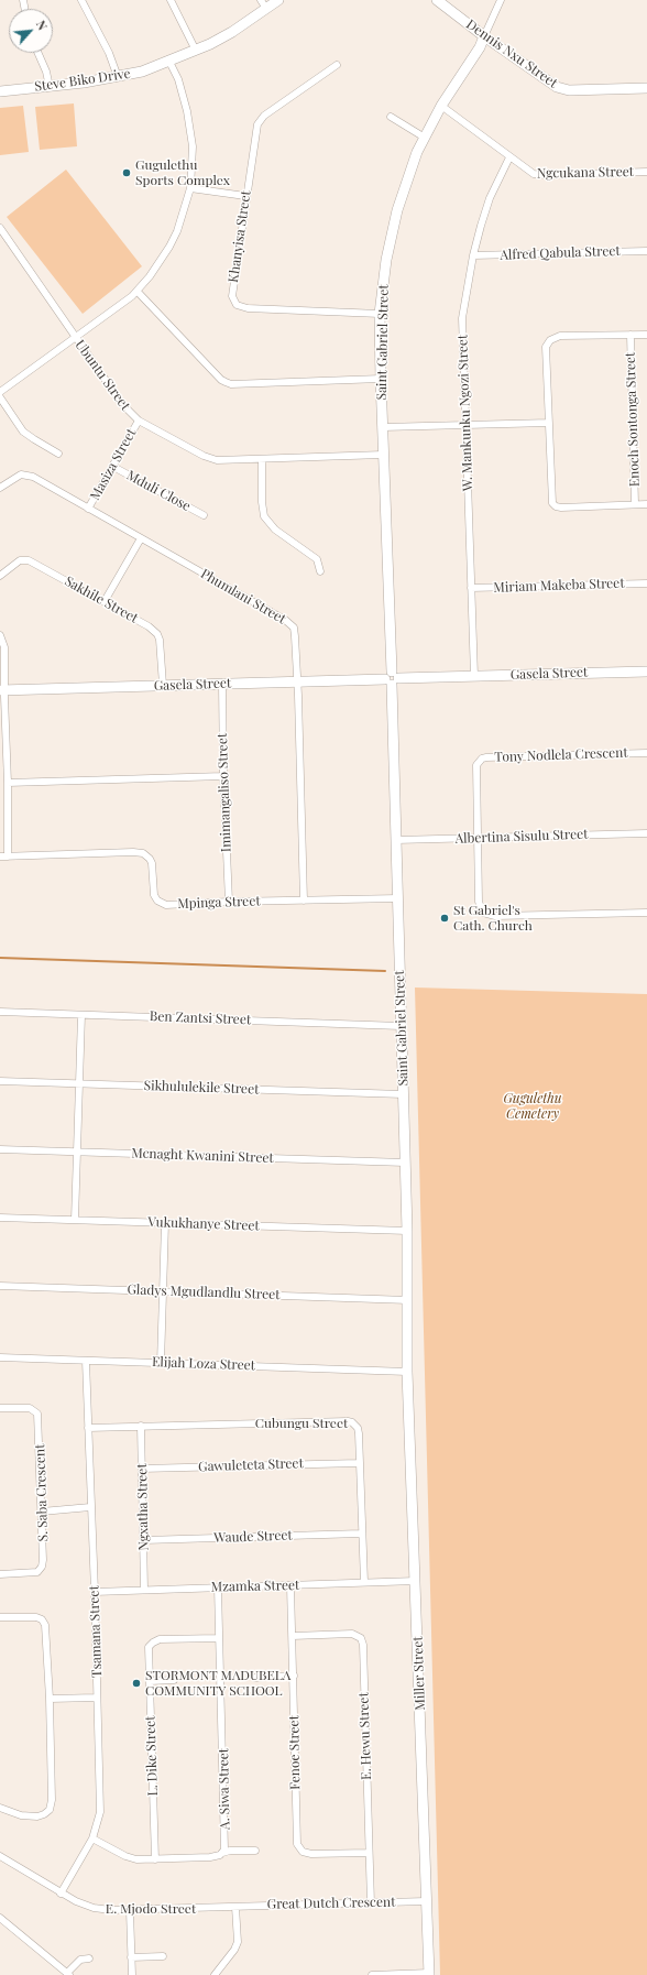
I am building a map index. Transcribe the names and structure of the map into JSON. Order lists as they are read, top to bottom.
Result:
{
  "streets": {
    "street": [
      "Dennis Nxu Street",
      "Steve Biko Drive",
      "Ngcukana Street",
      "Khanyisa Street",
      "Alfred Qabula Street",
      "Saint Gabriel Street",
      "Ubuntu Street",
      "W. Mankunku Ngozi Street",
      "Enoch Sontonga Street",
      "Masiza Street",
      "Mduli Close",
      "Miriam Makeba Street",
      "Phumlani Street",
      "Sakhile Street",
      "Gasela Street",
      "Tony Nodlela Crescent",
      "Imimangaliso Street",
      "Albertina Sisulu Street",
      "Mpinga Street",
      "Ben Zantsi Street",
      "Sikhululekile Street",
      "Mcnaght Kwanini Street",
      "Vukukhanye Street",
      "Gladys Mgudlandlu Street",
      "Elijah Loza Street",
      "Cubungu Street",
      "Gawuleteta Street",
      "S. Saba Crescent",
      "Ngxatha Street",
      "Waude Street",
      "Mzamka Street",
      "Tsamana Street",
      "Miller Street",
      "E. Hewu Street",
      "Fenoe Street",
      "L. Dike Street",
      "A. Siwa Street",
      "Great Dutch Crescent",
      "E. Mjodo Street"
    ]
  },
  "crossings": [
    ["Dennis Nxu Street", "Saint Gabriel Street"],
    ["Ngcukana Street", "Saint Gabriel Street"],
    ["Ngcukana Street", "W. Mankunku Ngozi Street"],
    ["Khanyisa Street", "Saint Gabriel Street"],
    ["Alfred Qabula Street", "W. Mankunku Ngozi Street"],
    ["Saint Gabriel Street", "Ubuntu Street"],
    ["Saint Gabriel Street", "Gasela Street"],
    ["Saint Gabriel Street", "Albertina Sisulu Street"],
    ["Saint Gabriel Street", "Mpinga Street"],
    ["Saint Gabriel Street", "Ben Zantsi Street"],
    ["Saint Gabriel Street", "Sikhululekile Street"],
    ["Saint Gabriel Street", "Mcnaght Kwanini Street"],
    ["Saint Gabriel Street", "Vukukhanye Street"],
    ["Saint Gabriel Street", "Gladys Mgudlandlu Street"],
    ["Saint Gabriel Street", "Elijah Loza Street"],
    ["Saint Gabriel Street", "Miller Street"],
    ["Ubuntu Street", "Masiza Street"],
    ["W. Mankunku Ngozi Street", "Miriam Makeba Street"],
    ["W. Mankunku Ngozi Street", "Gasela Street"],
    ["Masiza Street", "Mduli Close"],
    ["Masiza Street", "Phumlani Street"],
    ["Phumlani Street", "Gasela Street"],
    ["Phumlani Street", "Mpinga Street"],
    ["Sakhile Street", "Gasela Street"],
    ["Gasela Street", "Imimangaliso Street"],
    ["Tony Nodlela Crescent", "Albertina Sisulu Street"],
    ["Imimangaliso Street", "Mpinga Street"],
    ["Elijah Loza Street", "Tsamana Street"],
    ["Elijah Loza Street", "Miller Street"],
    ["Cubungu Street", "Gawuleteta Street"],
    ["Cubungu Street", "Ngxatha Street"],
    ["Cubungu Street", "Waude Street"],
    ["Cubungu Street", "Mzamka Street"],
    ["Cubungu Street", "Tsamana Street"],
    ["Gawuleteta Street", "Ngxatha Street"],
    ["Ngxatha Street", "Waude Street"],
    ["Ngxatha Street", "Mzamka Street"],
    ["Mzamka Street", "Tsamana Street"],
    ["Mzamka Street", "Miller Street"],
    ["Mzamka Street", "Fenoe Street"],
    ["Mzamka Street", "A. Siwa Street"],
    ["Tsamana Street", "E. Mjodo Street"],
    ["Miller Street", "Great Dutch Crescent"],
    ["E. Hewu Street", "Fenoe Street"],
    ["E. Hewu Street", "Great Dutch Crescent"],
    ["L. Dike Street", "A. Siwa Street"],
    ["Great Dutch Crescent", "E. Mjodo Street"]
  ],
  "parks": ["Gugulethu Cemetery"],
  "places": ["Gugulethu Sports Complex", "St Gabriel's Cath. Church", "STORMONT MADUBELA COMMUNITY SCHOOL"],
  "north": "top right"
}
